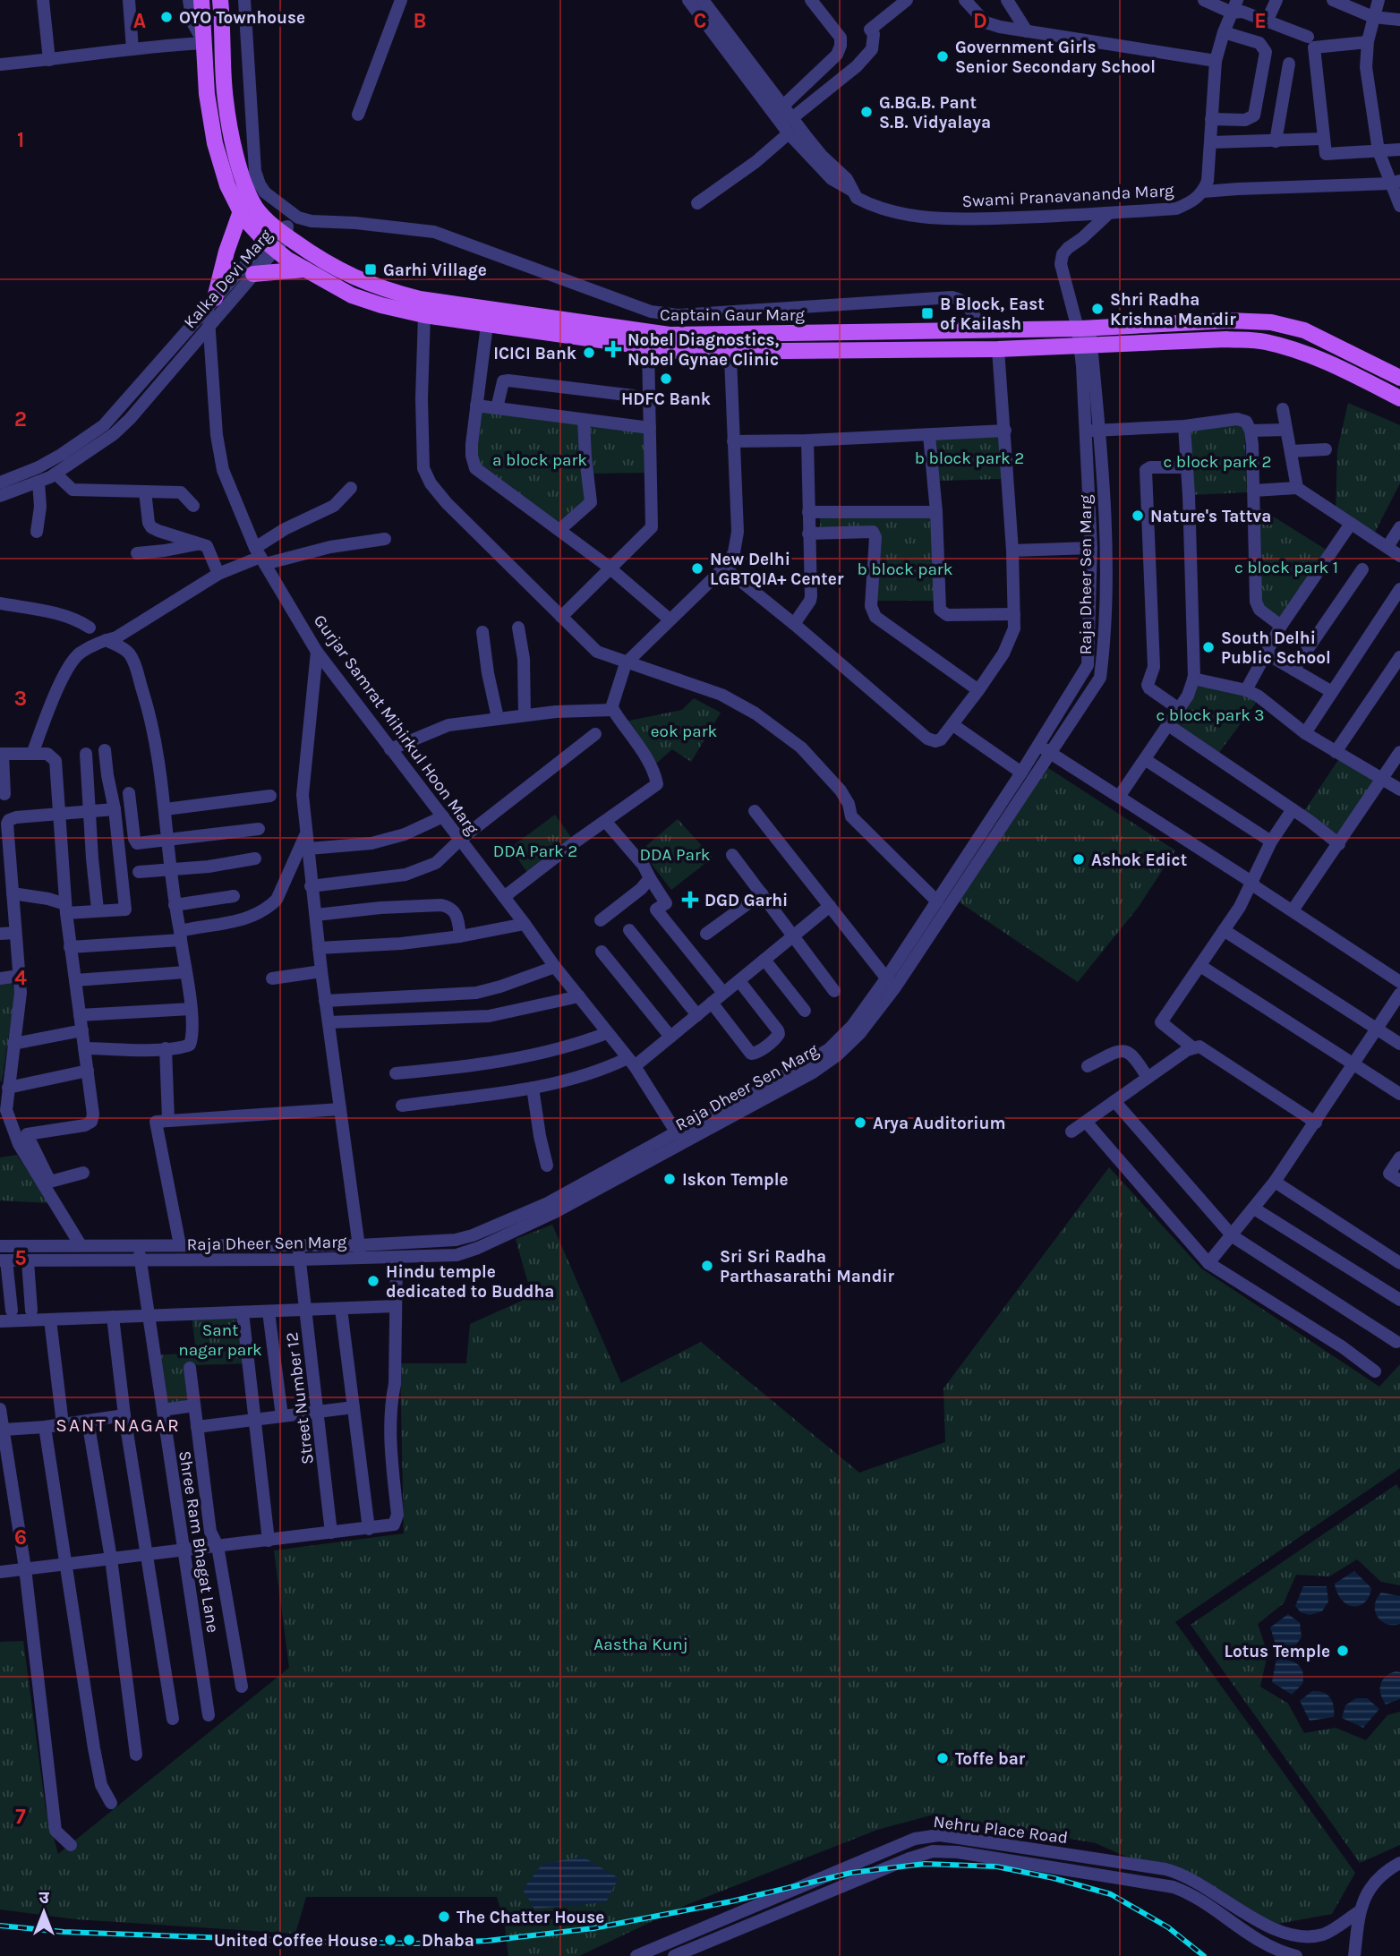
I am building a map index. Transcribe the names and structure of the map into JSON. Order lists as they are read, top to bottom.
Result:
{
  "streets": {
    "main road": ["Captain Gaur Marg"],
    "street": [
      "Swami Pranavananda Marg",
      "Kalka Devi Marg",
      "Raja Dheer Sen Marg",
      "Gurjar Samrat Mihirkul Hoon Marg",
      "Street Number 12",
      "Shree Ram Bhagat Lane",
      "Nehru Place Road"
    ]
  },
  "crossings": [
    ["Swami Pranavananda Marg", "Raja Dheer Sen Marg"],
    ["Kalka Devi Marg", "Captain Gaur Marg"],
    ["Kalka Devi Marg", "Gurjar Samrat Mihirkul Hoon Marg"],
    ["Captain Gaur Marg", "Raja Dheer Sen Marg"],
    ["Raja Dheer Sen Marg", "Gurjar Samrat Mihirkul Hoon Marg"],
    ["Raja Dheer Sen Marg", "Street Number 12"],
    ["Raja Dheer Sen Marg", "Shree Ram Bhagat Lane"]
  ],
  "districts": ["SANT NAGAR"],
  "parks": [
    "b block park 2",
    "a block park",
    "c block park 2",
    "c block park 1",
    "b block park",
    "c block park 3",
    "eok park",
    "DDA Park 2",
    "DDA Park",
    "Sant nagar park",
    "Aastha Kunj"
  ],
  "places": {
    "other": [
      "OYO Townhouse",
      "Government Girls Senior Secondary School",
      "G.BG.B. Pant S.B. Vidyalaya",
      "Shri Radha Krishna Mandir",
      "ICICI Bank",
      "HDFC Bank",
      "Nature's Tattva",
      "New Delhi LGBTQIA+ Center",
      "South Delhi Public School",
      "Ashok Edict",
      "Arya Auditorium",
      "Iskon Temple",
      "Sri Sri Radha Parthasarathi Mandir",
      "Hindu temple dedicated to Buddha",
      "Lotus Temple",
      "Toffe bar",
      "The Chatter House",
      "United Coffee House",
      "Dhaba"
    ],
    "transit": ["Garhi Village", "B Block, East of Kailash"],
    "health": ["Nobel Diagnostics, Nobel Gynae Clinic", "DGD Garhi"]
  },
  "north": "top",
  "grid": {
    "columns": [
      "A",
      "B",
      "C",
      "D",
      "E"
    ],
    "rows": [
      "1",
      "2",
      "3",
      "4",
      "5",
      "6",
      "7"
    ]
  }
}
